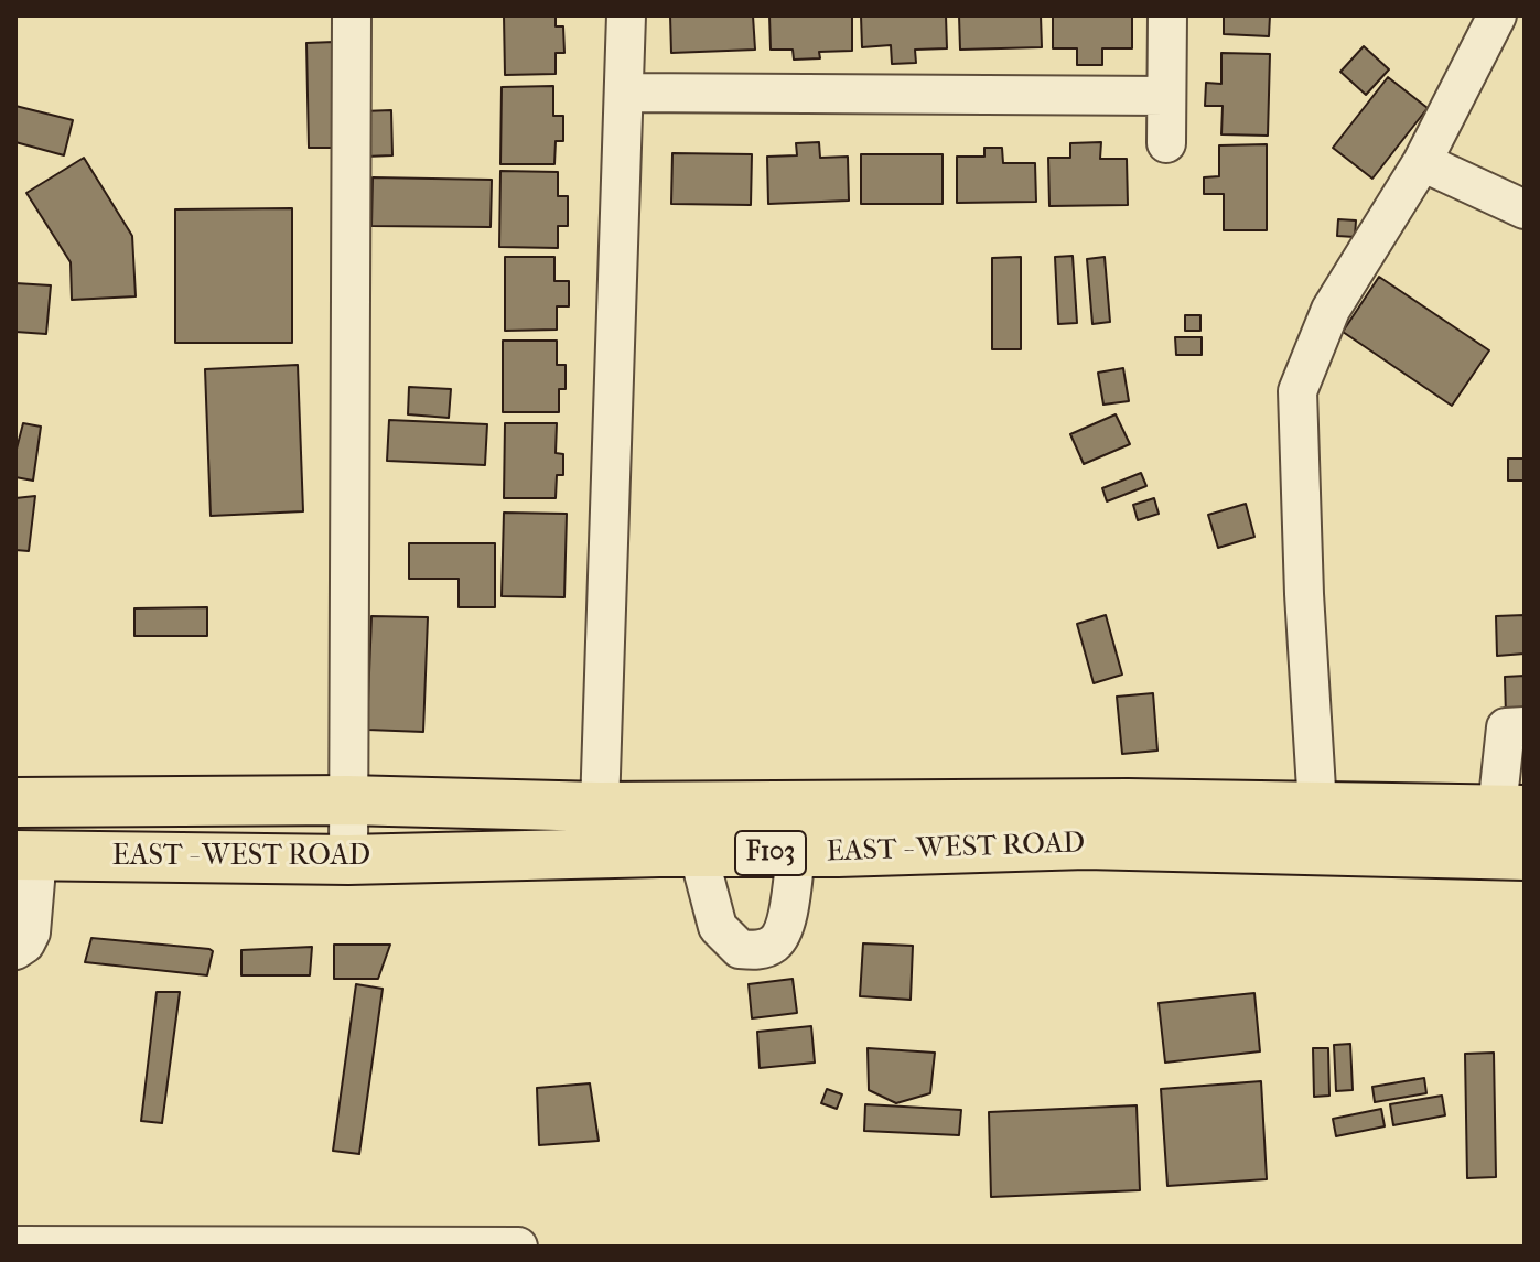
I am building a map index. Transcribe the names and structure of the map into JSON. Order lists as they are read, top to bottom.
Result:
{
  "streets": {
    "main road": ["EAST - WEST ROAD", "F103"]
  }
}
